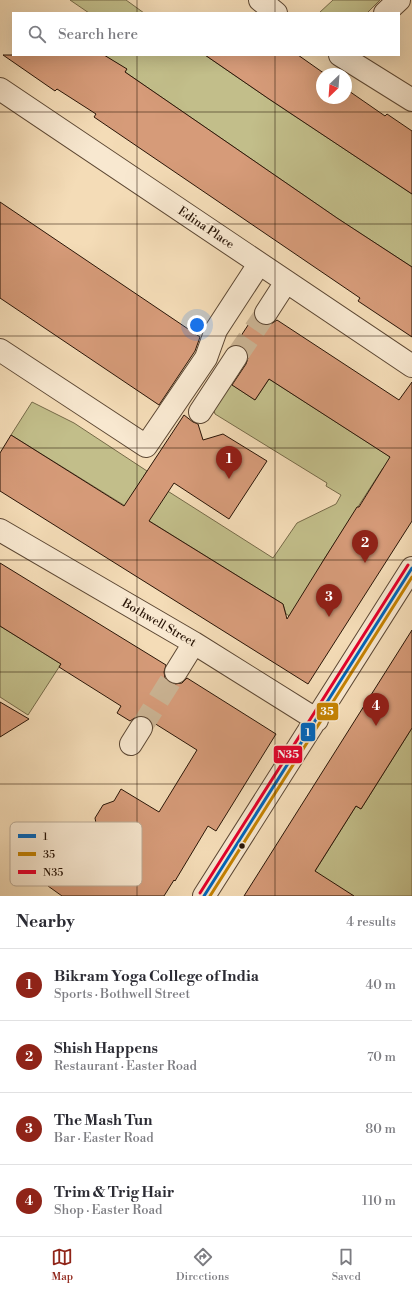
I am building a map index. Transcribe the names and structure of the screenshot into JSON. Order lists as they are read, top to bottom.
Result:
{
  "streets": {
    "street": ["Edina Place", "Bothwell Street"]
  },
  "lines": ["transit line N35", "transit line 1", "transit line 35"],
  "legend": ["1", "35", "N35"],
  "north": "bottom left",
  "page": {
    "search": "Search here",
    "pins": [
      "1",
      "2",
      "3",
      "4"
    ],
    "heading": ["Nearby", "4 results"],
    "list": [
      {
        "mark": "1",
        "name": "Bikram Yoga College of India",
        "note": "Sports · Bothwell Street",
        "value": "40 m"
      },
      {
        "mark": "2",
        "name": "Shish Happens",
        "note": "Restaurant · Easter Road",
        "value": "70 m"
      },
      {
        "mark": "3",
        "name": "The Mash Tun",
        "note": "Bar · Easter Road",
        "value": "80 m"
      },
      {
        "mark": "4",
        "name": "Trim & Trig Hair",
        "note": "Shop · Easter Road",
        "value": "110 m"
      }
    ],
    "nav": ["Map", "Directions", "Saved"]
  }
}
